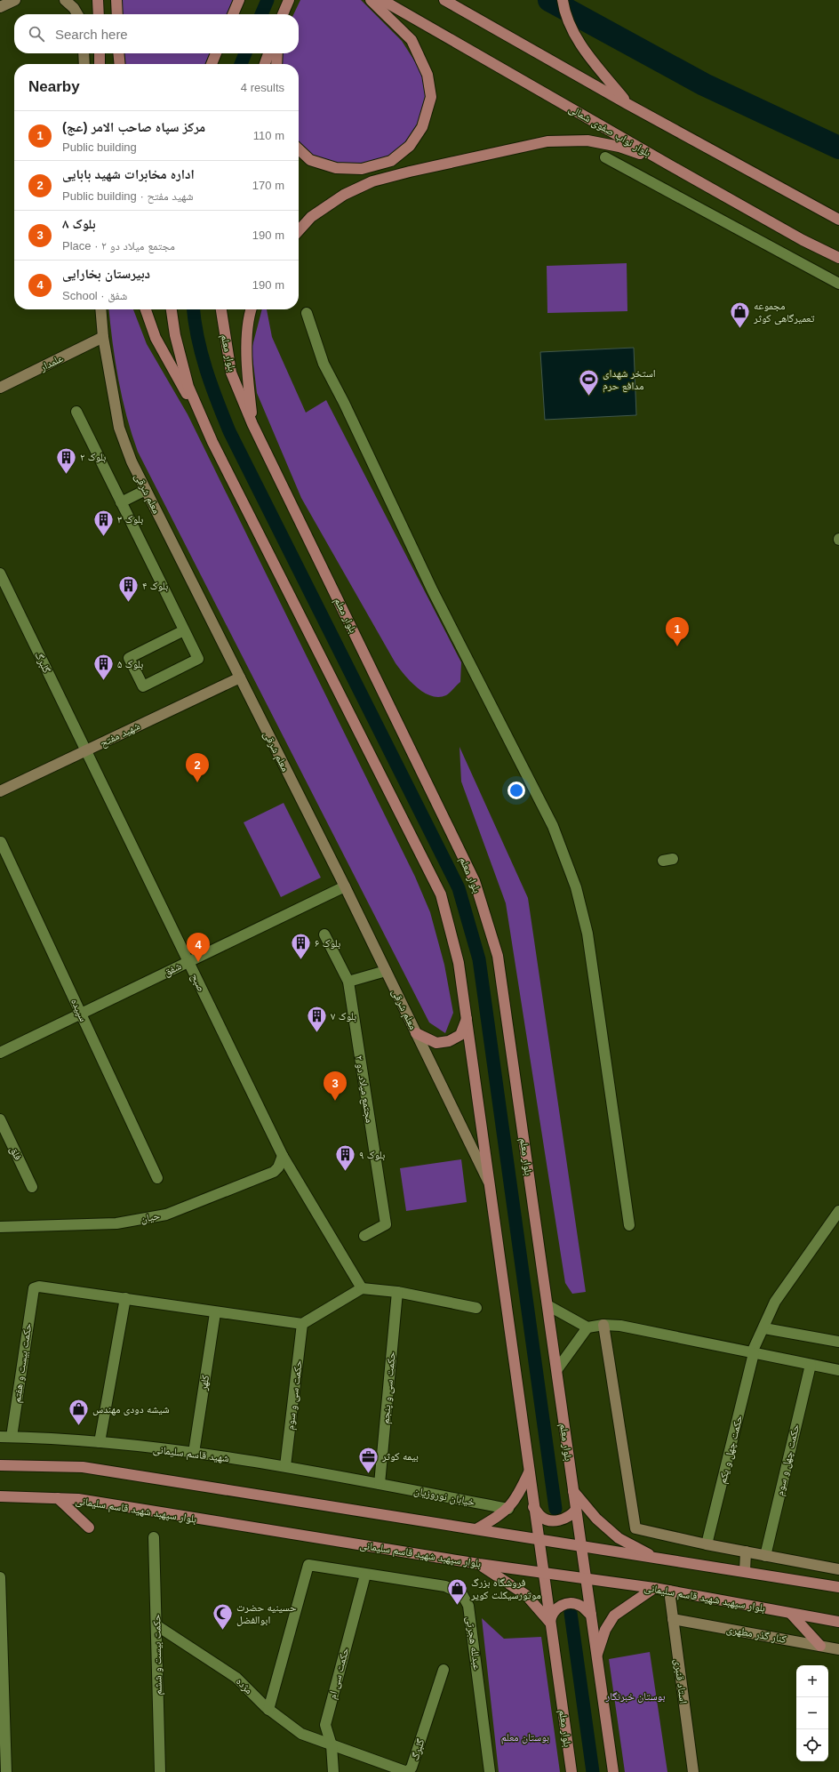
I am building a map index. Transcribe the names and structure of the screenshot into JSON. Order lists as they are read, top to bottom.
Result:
{
  "streets": {
    "main road": ["بلوار نواب صفوی شمالی", "بلوار معلم", "بلوار سپهبد شهید قاسم سلیمانی"],
    "street": [
      "علمدار",
      "معلم شرقی",
      "گلبرگ",
      "شهید مفتح",
      "شفق",
      "صبح",
      "سپیده",
      "مجتمع میلاد دو ۲",
      "فلق",
      "حیان",
      "حکمت بیست و هفتم",
      "کلهر",
      "حکمت سی و پنجم",
      "حکمت سی و سوم",
      "حکمت چهل و یکم",
      "شهید قاسم سلیمانی",
      "حکمت چهل و سوم",
      "خیابان نوروزیان",
      "کنار گذر مطهری",
      "عبدلله هجرتی",
      "حکمت بیست و ششم",
      "حکمت سی ام",
      "استاد قنبری",
      "مژده"
    ]
  },
  "crossings": [
    ["بلوار معلم", "بلوار سپهبد شهید قاسم سلیمانی"],
    ["علمدار", "معلم شرقی"],
    ["معلم شرقی", "شهید مفتح"],
    ["معلم شرقی", "شفق"],
    ["گلبرگ", "شهید مفتح"],
    ["گلبرگ", "صبح"],
    ["گلبرگ", "حکمت سی ام"],
    ["گلبرگ", "مژده"],
    ["شهید مفتح", "صبح"],
    ["شفق", "صبح"],
    ["شفق", "سپیده"],
    ["صبح", "حیان"],
    ["حکمت بیست و هفتم", "شهید قاسم سلیمانی"],
    ["کلهر", "شهید قاسم سلیمانی"],
    ["حکمت سی و پنجم", "شهید قاسم سلیمانی"],
    ["حکمت سی و پنجم", "خیابان نوروزیان"],
    ["حکمت سی و سوم", "شهید قاسم سلیمانی"],
    ["شهید قاسم سلیمانی", "خیابان نوروزیان"],
    ["بلوار سپهبد شهید قاسم سلیمانی", "استاد قنبری"],
    ["کنار گذر مطهری", "استاد قنبری"],
    ["عبدلله هجرتی", "حکمت سی ام"],
    ["عبدلله هجرتی", "مژده"],
    ["حکمت بیست و ششم", "مژده"],
    ["حکمت سی ام", "مژده"]
  ],
  "parks": ["بوستان خبرنگار", "بوستان معلم"],
  "places": {
    "shop": ["مجموعه تعمیرگاهی کوثر", "شیشه دودی مهندس", "فروشگاه بزرگ موتورسیکلت کویر"],
    "sports": ["استخر شهدای مدافع حرم"],
    "building": [
      "بلوک ۲",
      "بلوک ۳",
      "بلوک ۴",
      "بلوک ۵",
      "بلوک ۶",
      "بلوک ۷",
      "بلوک ۹"
    ],
    "office": ["بیمه کوثر"],
    "mosque": ["حسینیه حضرت ابوالفضل"]
  },
  "page": {
    "search": "Search here",
    "heading": ["Nearby", "4 results"],
    "list": [
      {
        "mark": "1",
        "name": "مرکز سپاه صاحب الامر (عج)",
        "note": "Public building",
        "value": "110 m"
      },
      {
        "mark": "2",
        "name": "اداره مخابرات شهید بابایی",
        "note": "Public building · شهید مفتح",
        "value": "170 m"
      },
      {
        "mark": "3",
        "name": "بلوک ۸",
        "note": "Place · مجتمع میلاد دو ۲",
        "value": "190 m"
      },
      {
        "mark": "4",
        "name": "دبیرستان بخارایی",
        "note": "School · شفق",
        "value": "190 m"
      }
    ],
    "pins": [
      "1",
      "2",
      "4",
      "3"
    ],
    "map_buttons": ["+", "−"]
  }
}
